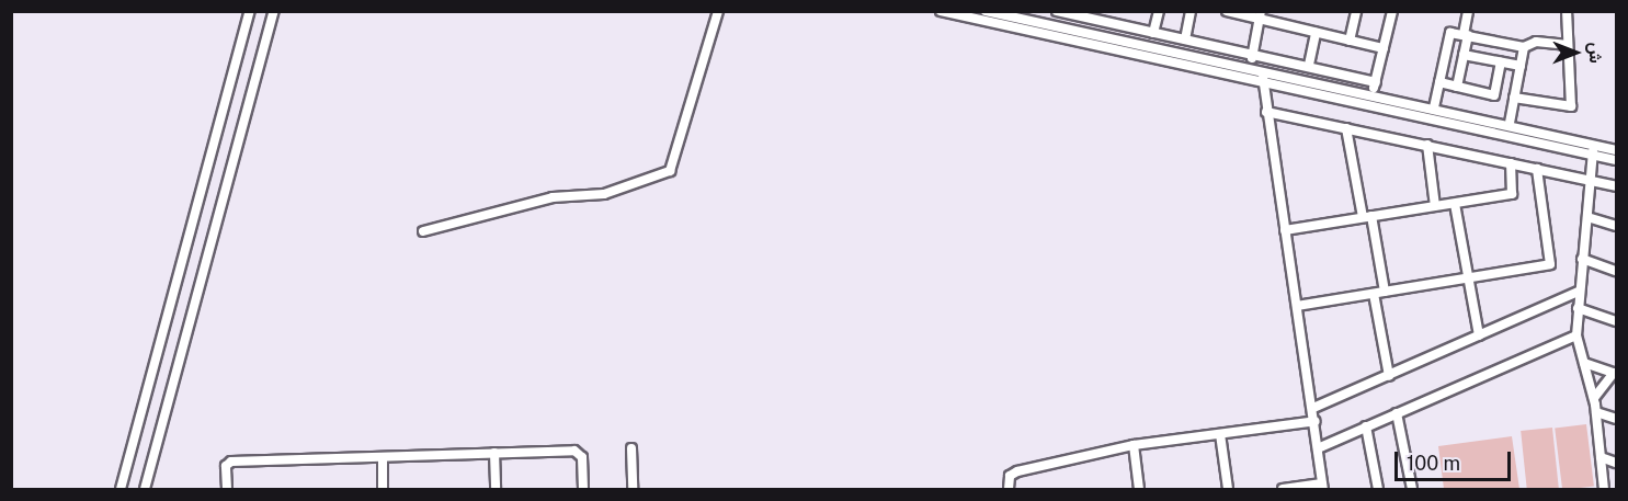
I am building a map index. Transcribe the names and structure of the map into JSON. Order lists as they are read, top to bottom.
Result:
{
  "scale_bar": "100 m",
  "north": "right"
}
